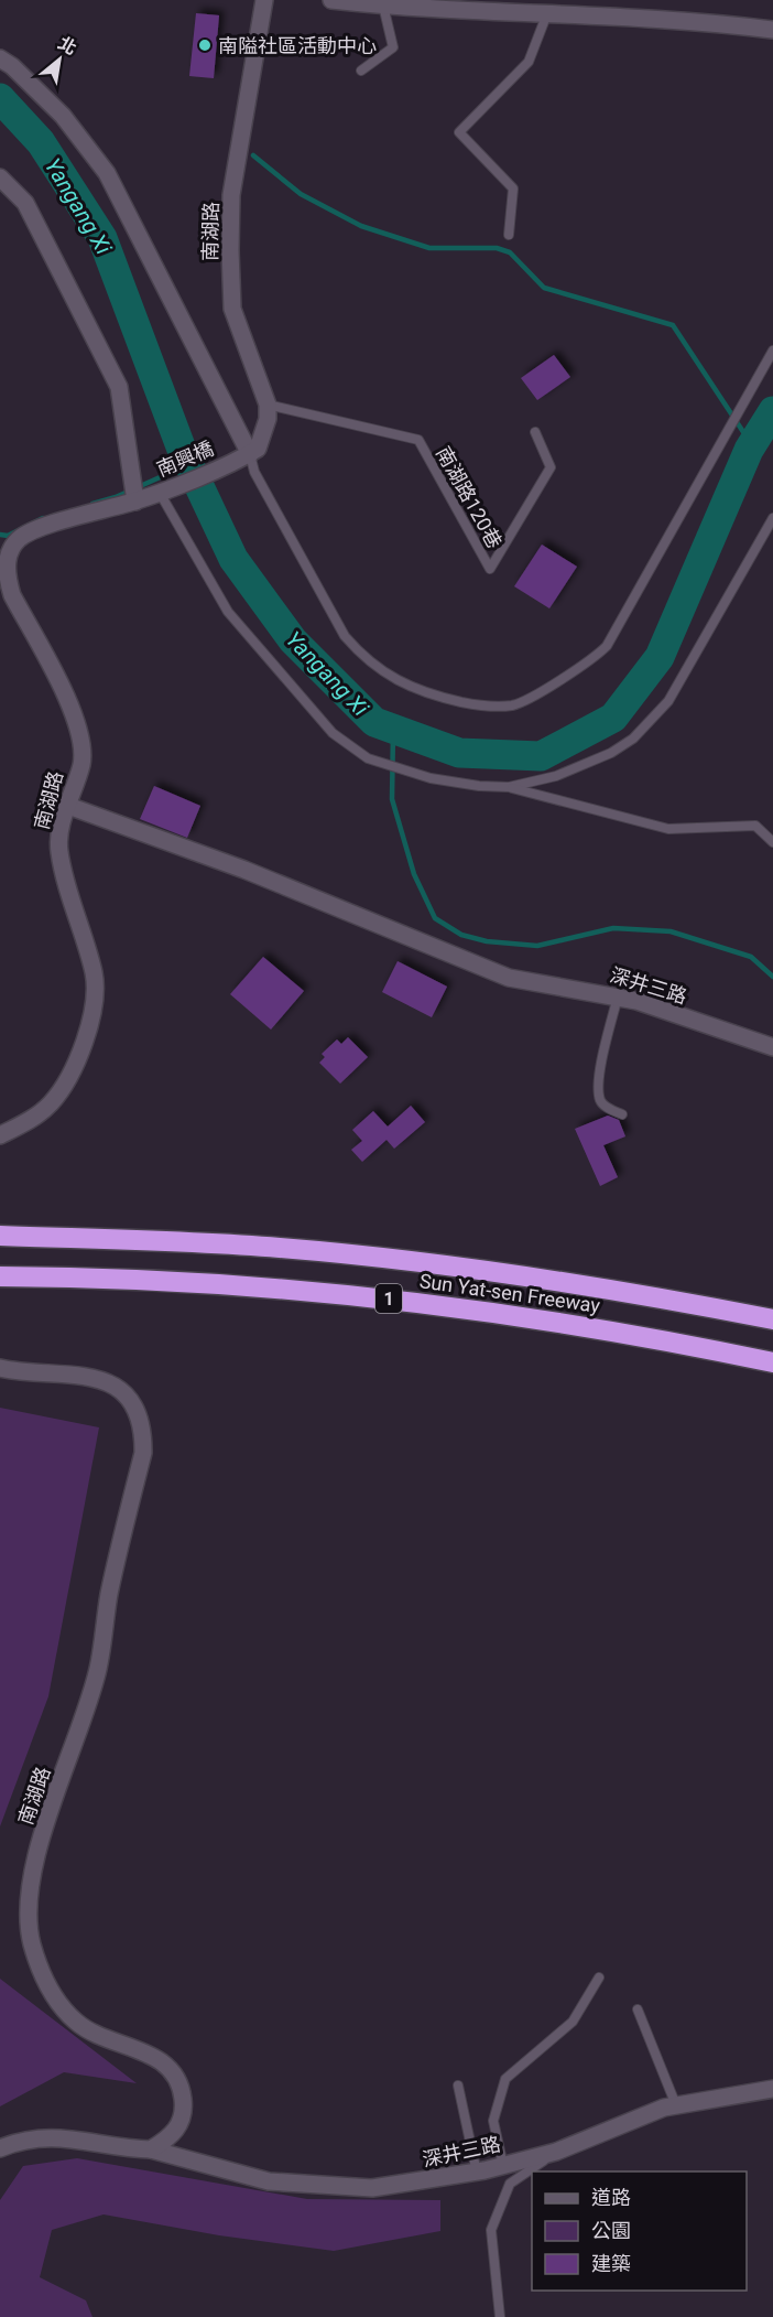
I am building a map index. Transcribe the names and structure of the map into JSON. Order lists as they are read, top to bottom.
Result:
{
  "streets": {
    "highway": ["Sun Yat-sen Freeway", "1"],
    "street": ["南湖路", "南興橋", "深井三路"],
    "lane": ["南湖路120巷"]
  },
  "crossings": [
    ["南湖路", "南興橋"],
    ["南湖路", "南湖路120巷"],
    ["南湖路", "深井三路"]
  ],
  "water": ["Yangang Xi"],
  "places": ["南隘社區活動中心"],
  "legend": ["道路", "公園", "建築"],
  "north": "top right"
}
